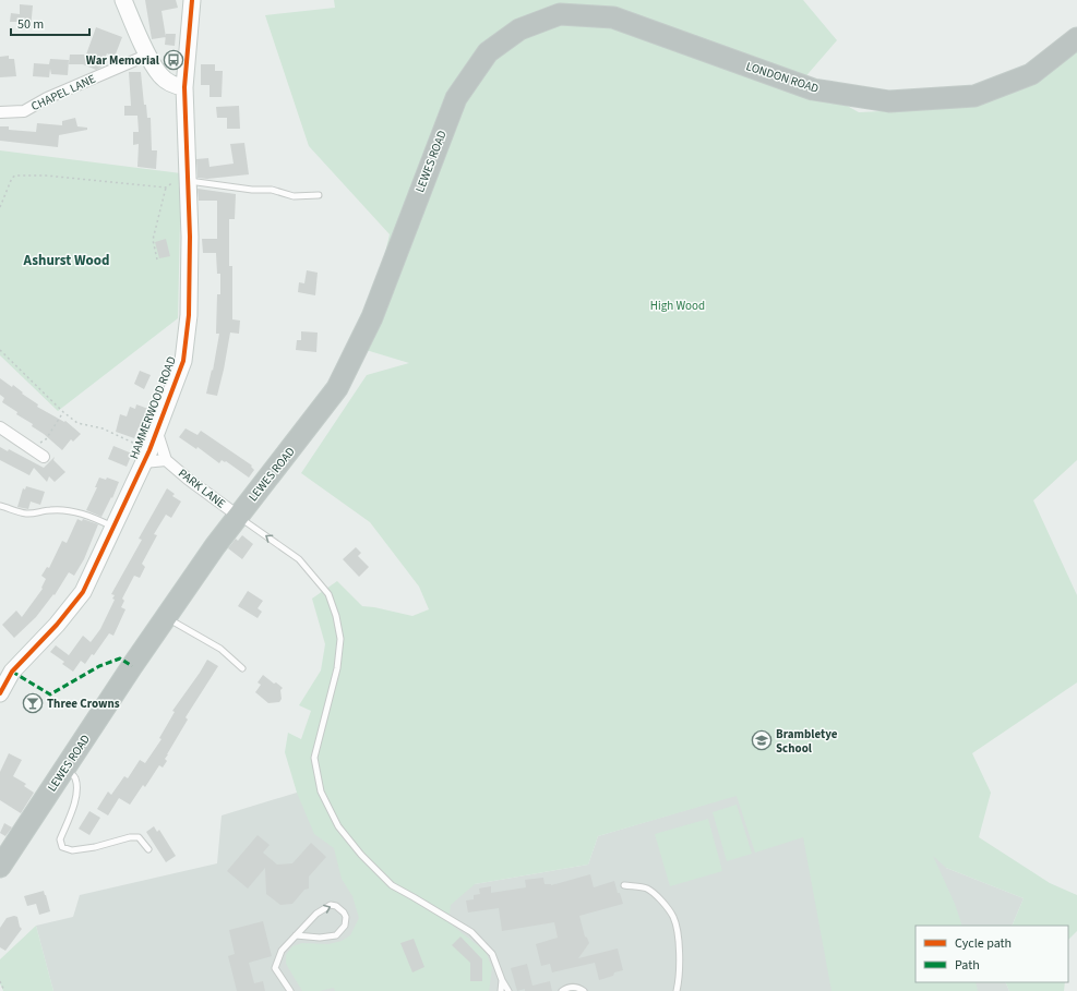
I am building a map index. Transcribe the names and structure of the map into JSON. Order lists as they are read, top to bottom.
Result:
{
  "streets": {
    "highway": ["LONDON ROAD", "LEWES ROAD"],
    "street": ["CHAPEL LANE", "HAMMERWOOD ROAD", "PARK LANE"]
  },
  "crossings": [
    ["LONDON ROAD", "LEWES ROAD"],
    ["LEWES ROAD", "PARK LANE"]
  ],
  "districts": ["Ashurst Wood"],
  "parks": ["High Wood"],
  "places": {
    "bus stop": ["War Memorial"],
    "bar": ["Three Crowns"],
    "school or university": ["Brambletye School"]
  },
  "legend": ["Cycle path", "Path"],
  "scale_bar": "50 m"
}
